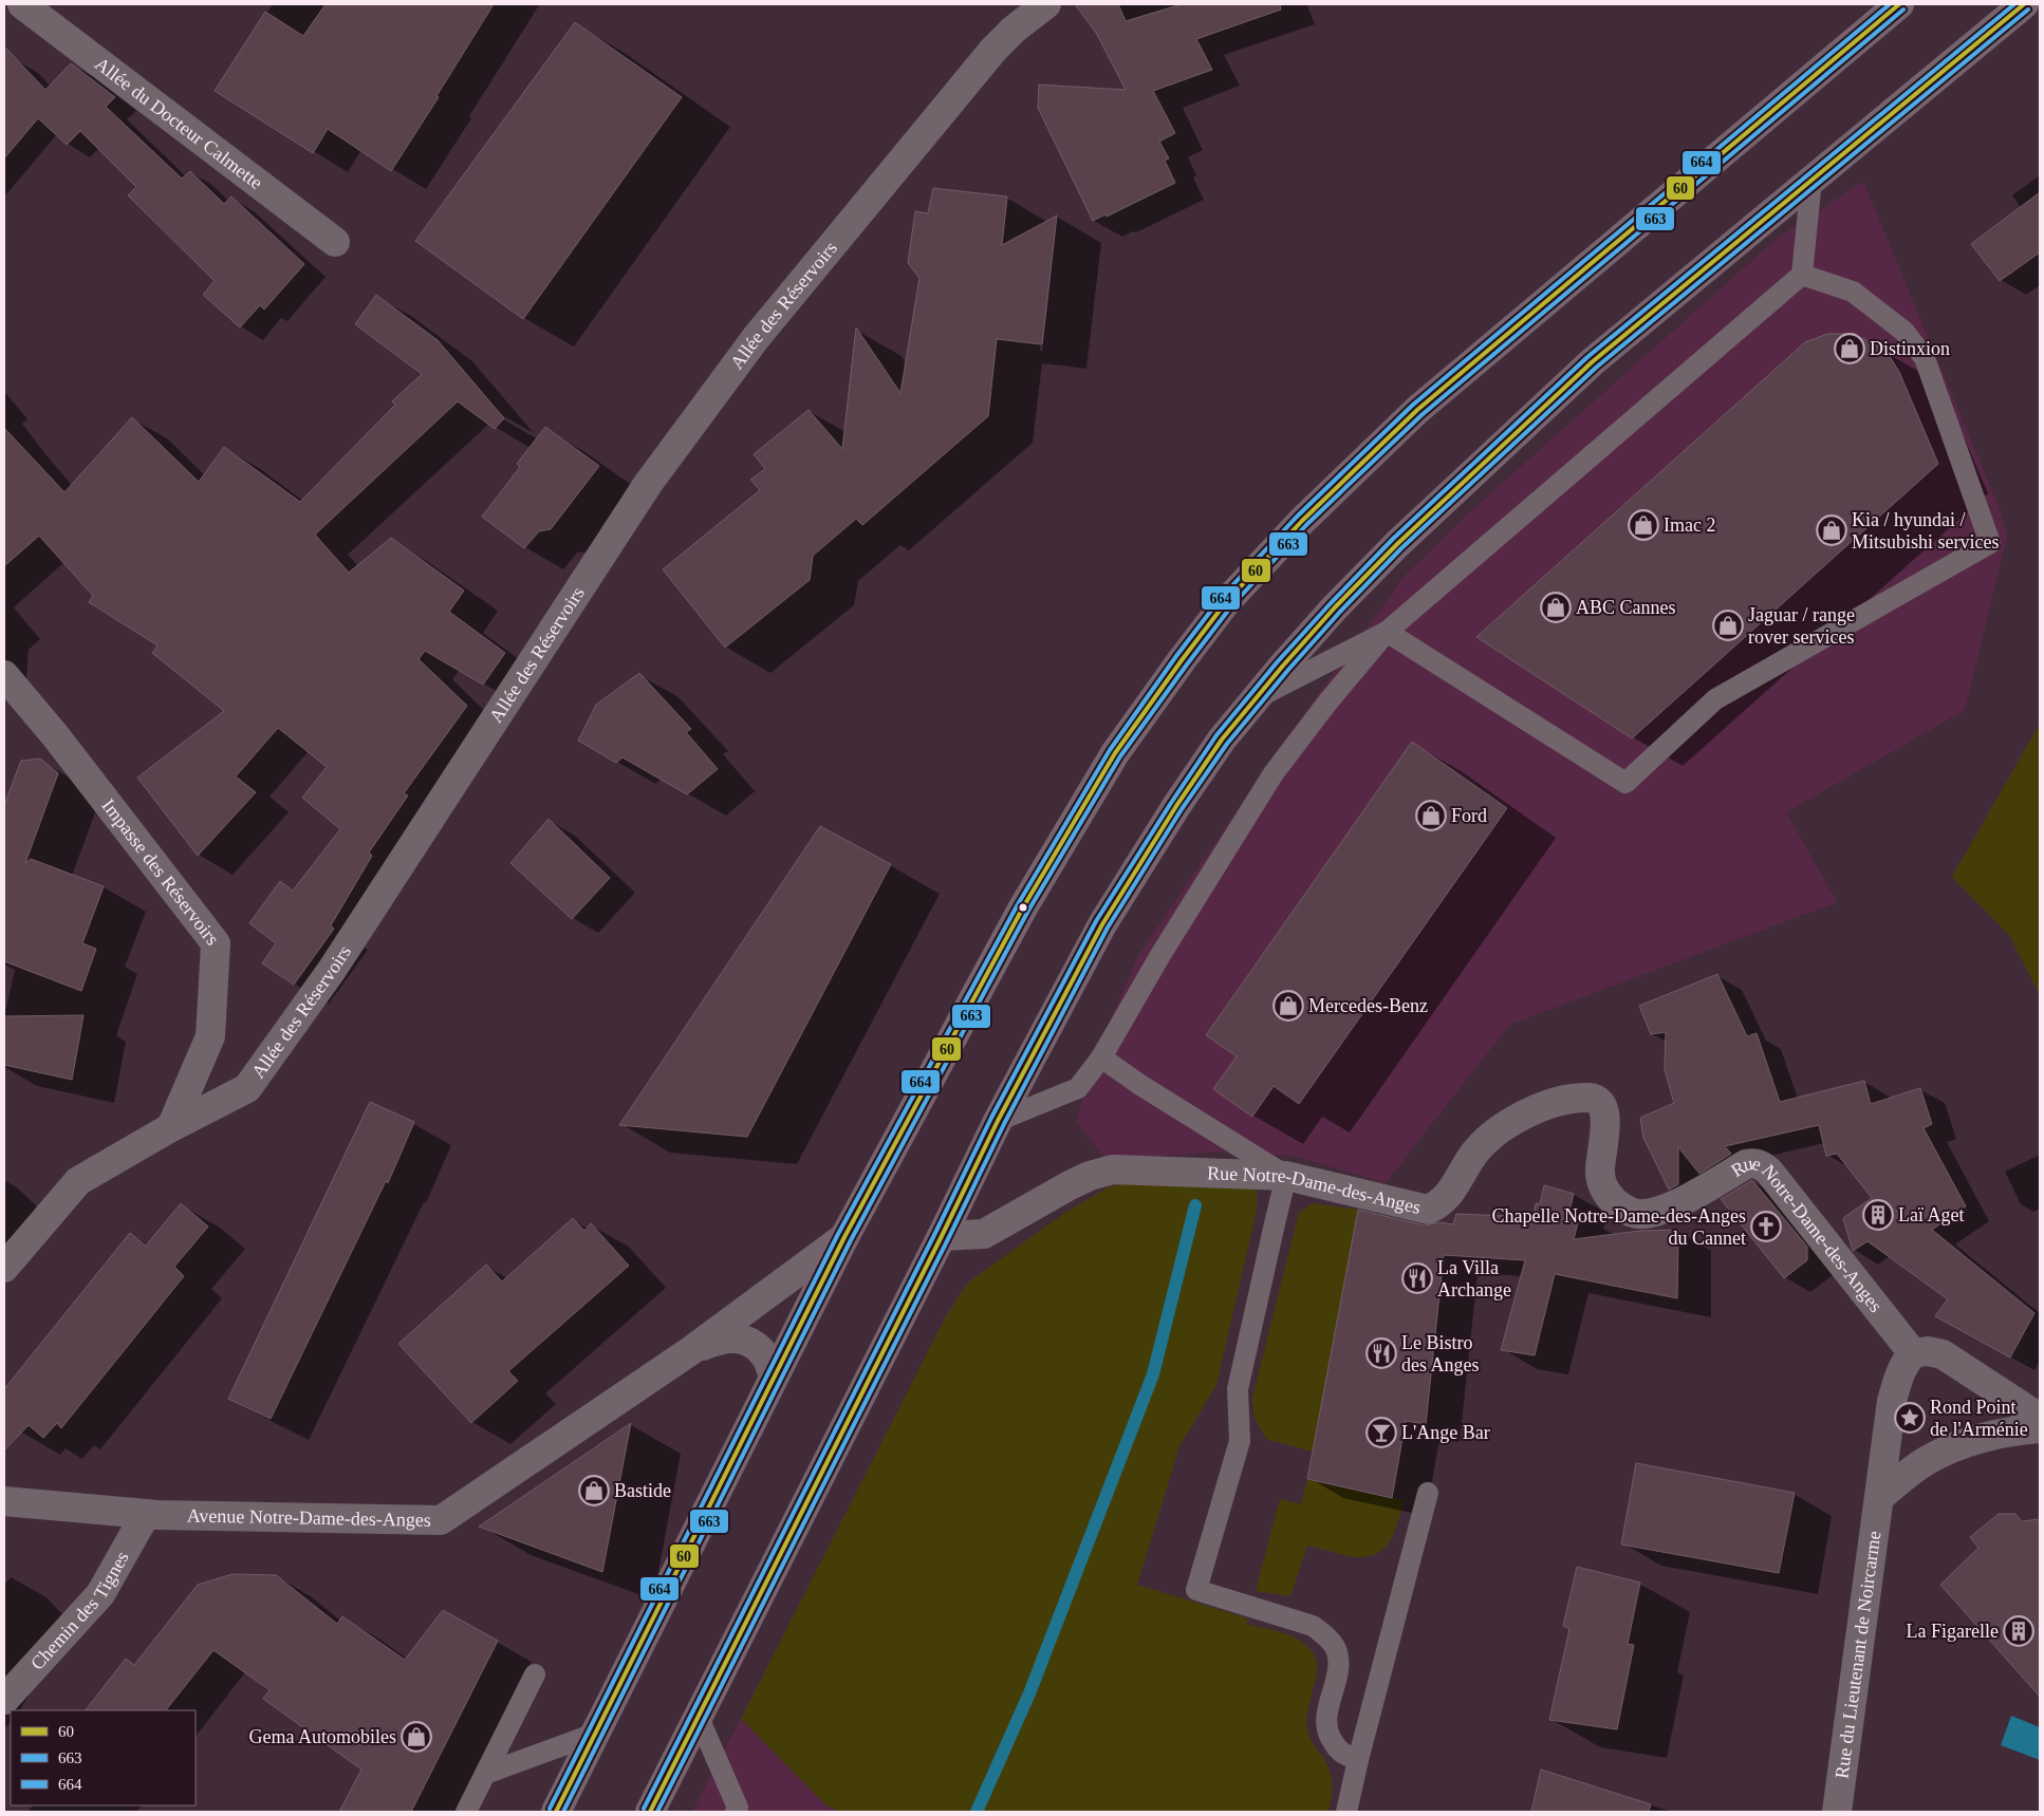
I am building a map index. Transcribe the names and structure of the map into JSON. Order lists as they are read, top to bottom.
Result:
{
  "streets": {
    "street": [
      "Allée du Docteur Calmette",
      "Allée des Réservoirs",
      "Impasse des Réservoirs",
      "Rue Notre-Dame-des-Anges",
      "Avenue Notre-Dame-des-Anges",
      "Chemin des Tignes",
      "Rue du Lieutenant de Noircarme"
    ]
  },
  "crossings": [
    ["Allée des Réservoirs", "Impasse des Réservoirs"],
    ["Rue Notre-Dame-des-Anges", "Rue du Lieutenant de Noircarme"],
    ["Avenue Notre-Dame-des-Anges", "Chemin des Tignes"]
  ],
  "places": {
    "shop": [
      "Distinxion",
      "Imac 2",
      "Kia / hyundai / Mitsubishi services",
      "ABC Cannes",
      "Jaguar / range rover services",
      "Ford",
      "Mercedes-Benz",
      "Bastide",
      "Gema Automobiles"
    ],
    "building": ["Laï Aget", "La Figarelle"],
    "church": ["Chapelle Notre-Dame-des-Anges du Cannet"],
    "restaurant": ["La Villa Archange", "Le Bistro des Anges"],
    "place": ["Rond Point de l'Arménie"],
    "bar": ["L'Ange Bar"]
  },
  "lines": ["transit line 60", "transit line 664", "transit line 663"],
  "legend": ["60", "663", "664"]
}
